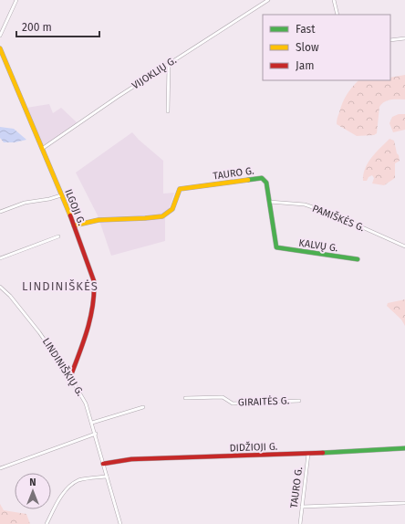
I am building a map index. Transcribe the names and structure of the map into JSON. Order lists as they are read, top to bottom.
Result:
{
  "streets": {
    "street": [
      "VIJOKLIŲ G.",
      "TAURO G.",
      "ILGOJI G.",
      "PAMIŠKĖS G.",
      "KALVŲ G.",
      "LINDINIŠKIŲ G.",
      "GIRAITĖS G.",
      "DIDŽIOJI G."
    ]
  },
  "crossings": [
    ["VIJOKLIŲ G.", "ILGOJI G."],
    ["TAURO G.", "ILGOJI G."],
    ["TAURO G.", "PAMIŠKĖS G."],
    ["TAURO G.", "KALVŲ G."],
    ["TAURO G.", "DIDŽIOJI G."],
    ["ILGOJI G.", "LINDINIŠKIŲ G."],
    ["LINDINIŠKIŲ G.", "DIDŽIOJI G."]
  ],
  "districts": ["LINDINIŠKĖS"],
  "legend": ["Fast", "Slow", "Jam"],
  "scale_bar": "200 m",
  "north": "top"
}
